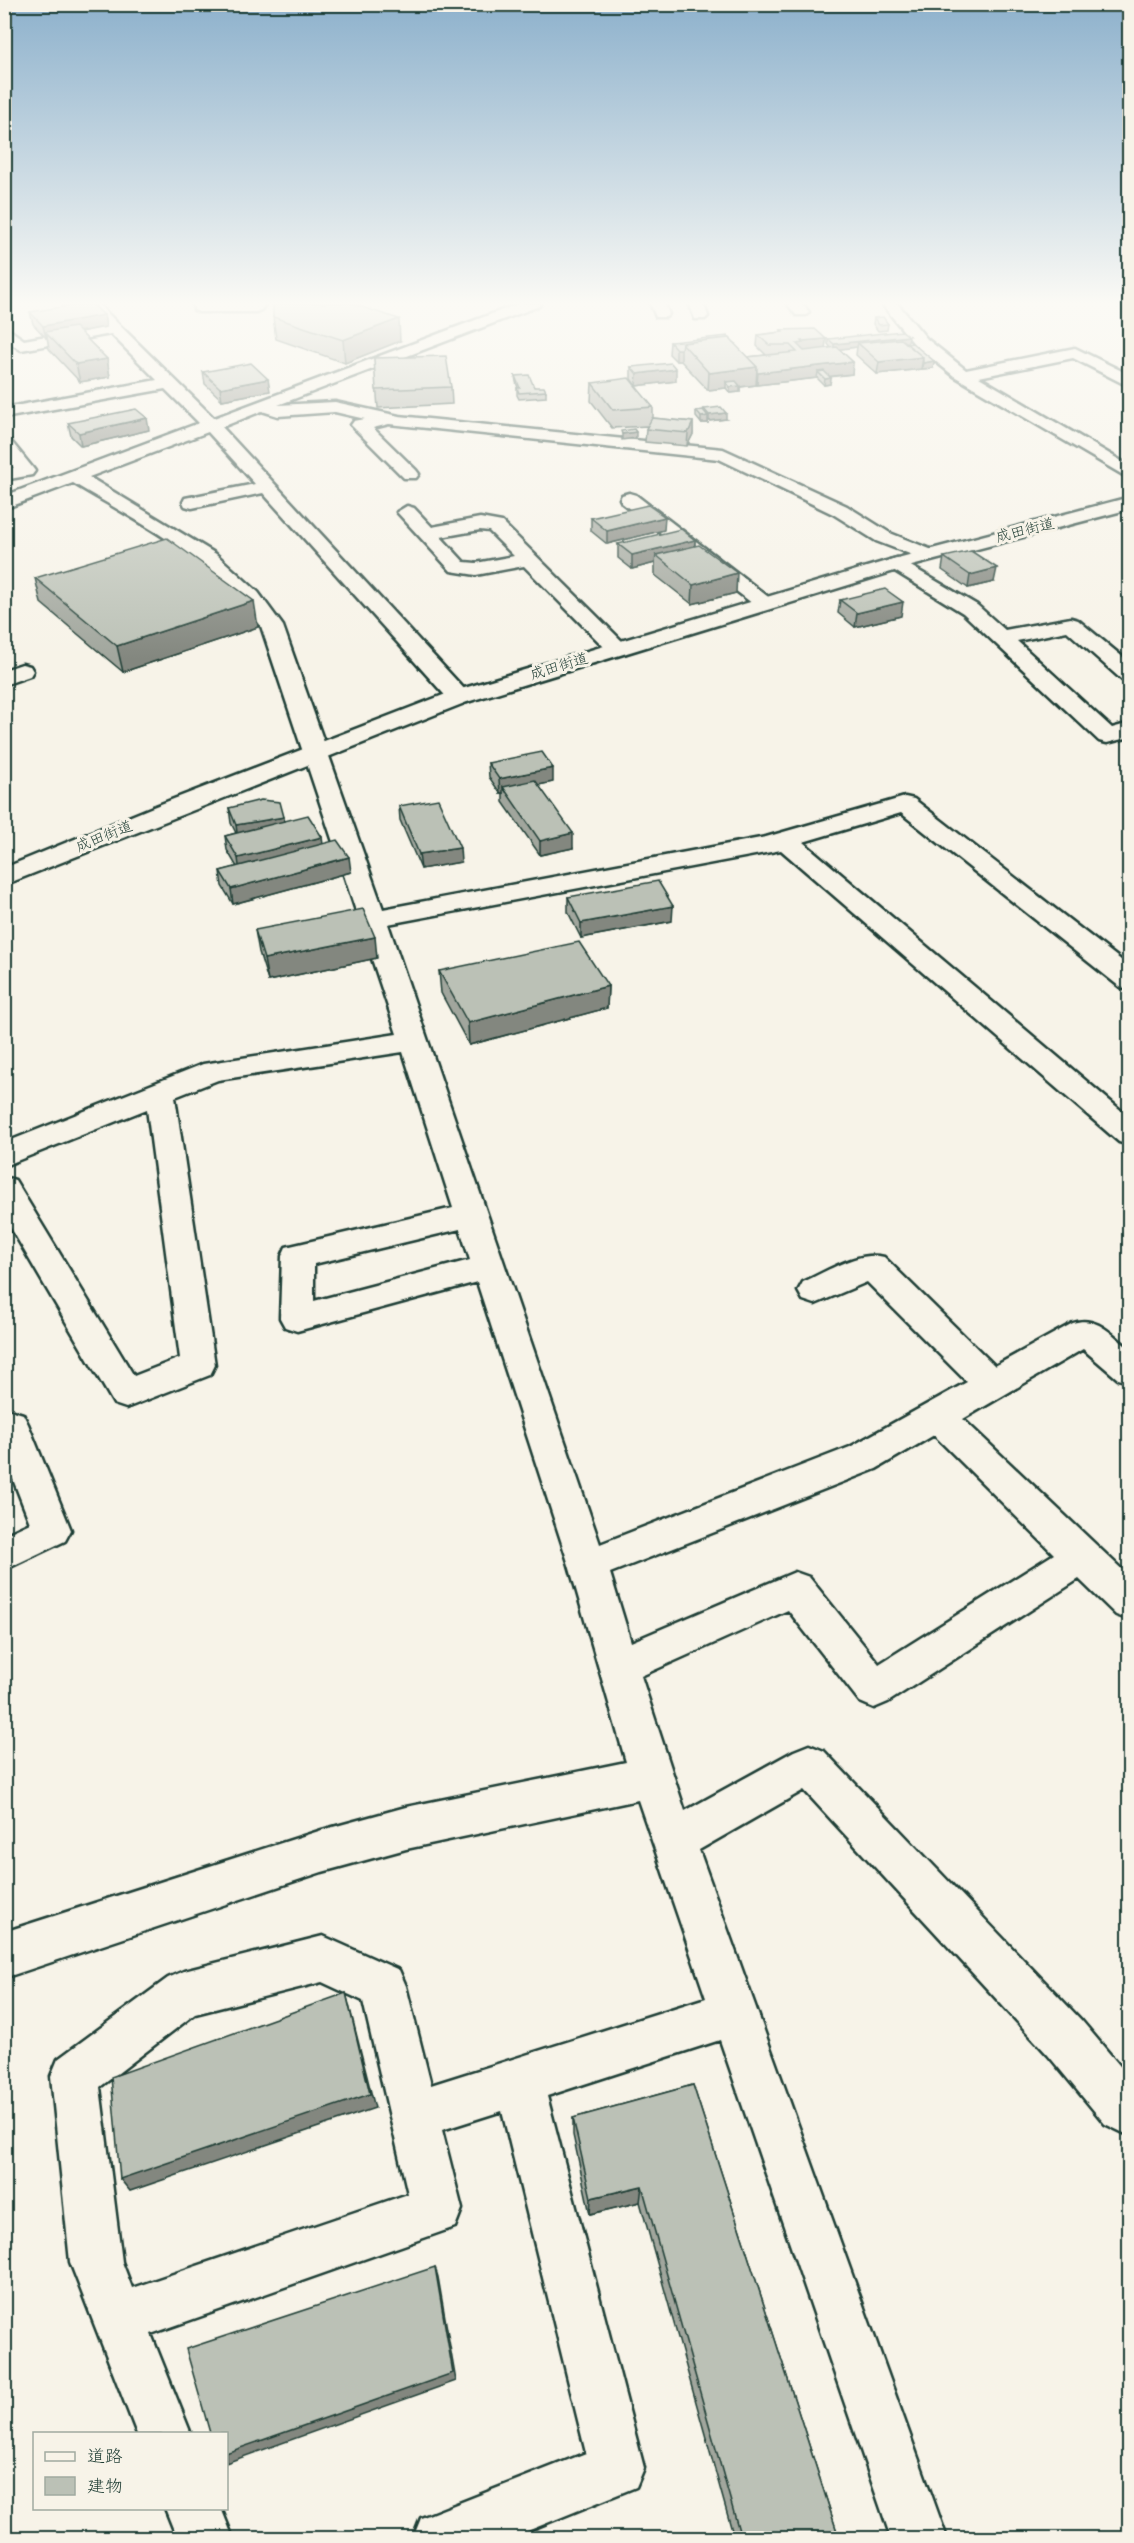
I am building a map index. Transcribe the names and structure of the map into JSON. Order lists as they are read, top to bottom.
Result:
{
  "streets": {
    "main road": ["成田街道"]
  },
  "legend": ["道路", "建物"]
}
